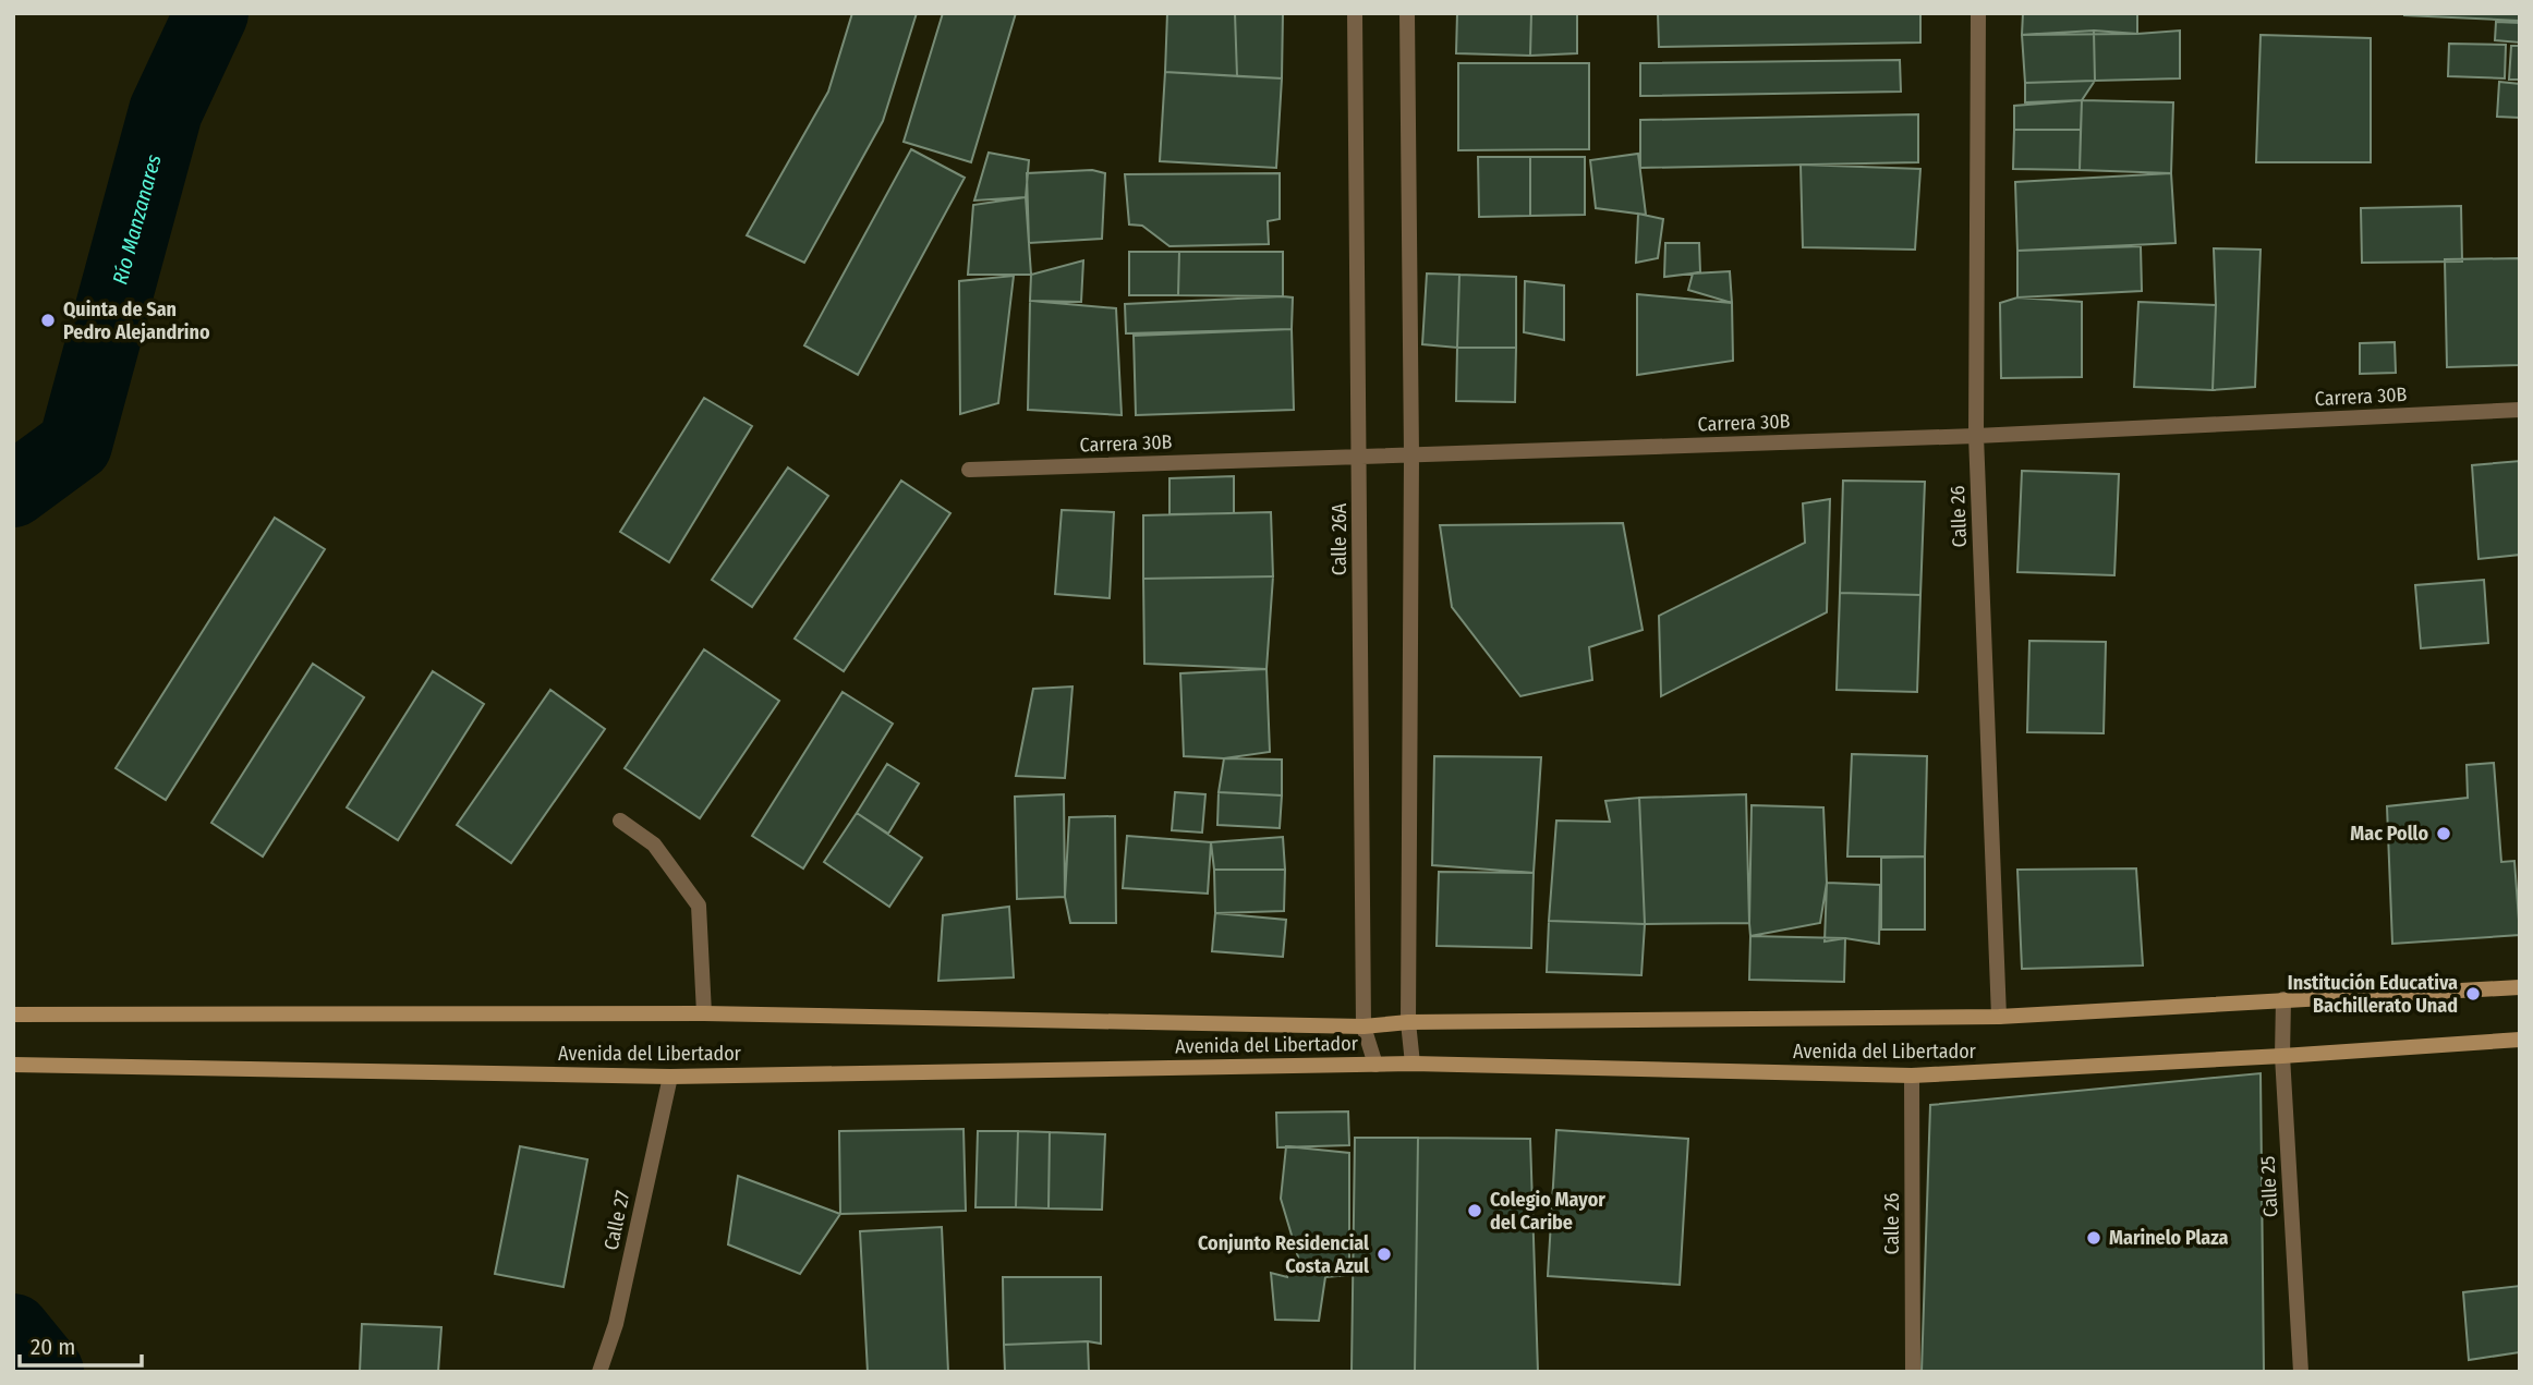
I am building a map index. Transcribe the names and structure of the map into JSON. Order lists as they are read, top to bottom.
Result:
{
  "streets": {
    "main road": ["Avenida del Libertador"],
    "street": [
      "Carrera 30B",
      "Calle 26",
      "Calle 26A",
      "Calle 25",
      "Calle 27"
    ]
  },
  "crossings": [
    ["Carrera 30B", "Calle 26"],
    ["Carrera 30B", "Calle 26A"],
    ["Calle 26", "Avenida del Libertador"],
    ["Calle 26A", "Avenida del Libertador"],
    ["Avenida del Libertador", "Calle 25"],
    ["Avenida del Libertador", "Calle 27"]
  ],
  "water": ["Río Manzanares"],
  "places": [
    "Quinta de San Pedro Alejandrino",
    "Mac Pollo",
    "Institución Educativa Bachillerato Unad",
    "Colegio Mayor del Caribe",
    "Marinelo Plaza",
    "Conjunto Residencial Costa Azul"
  ],
  "scale_bar": "20 m"
}
